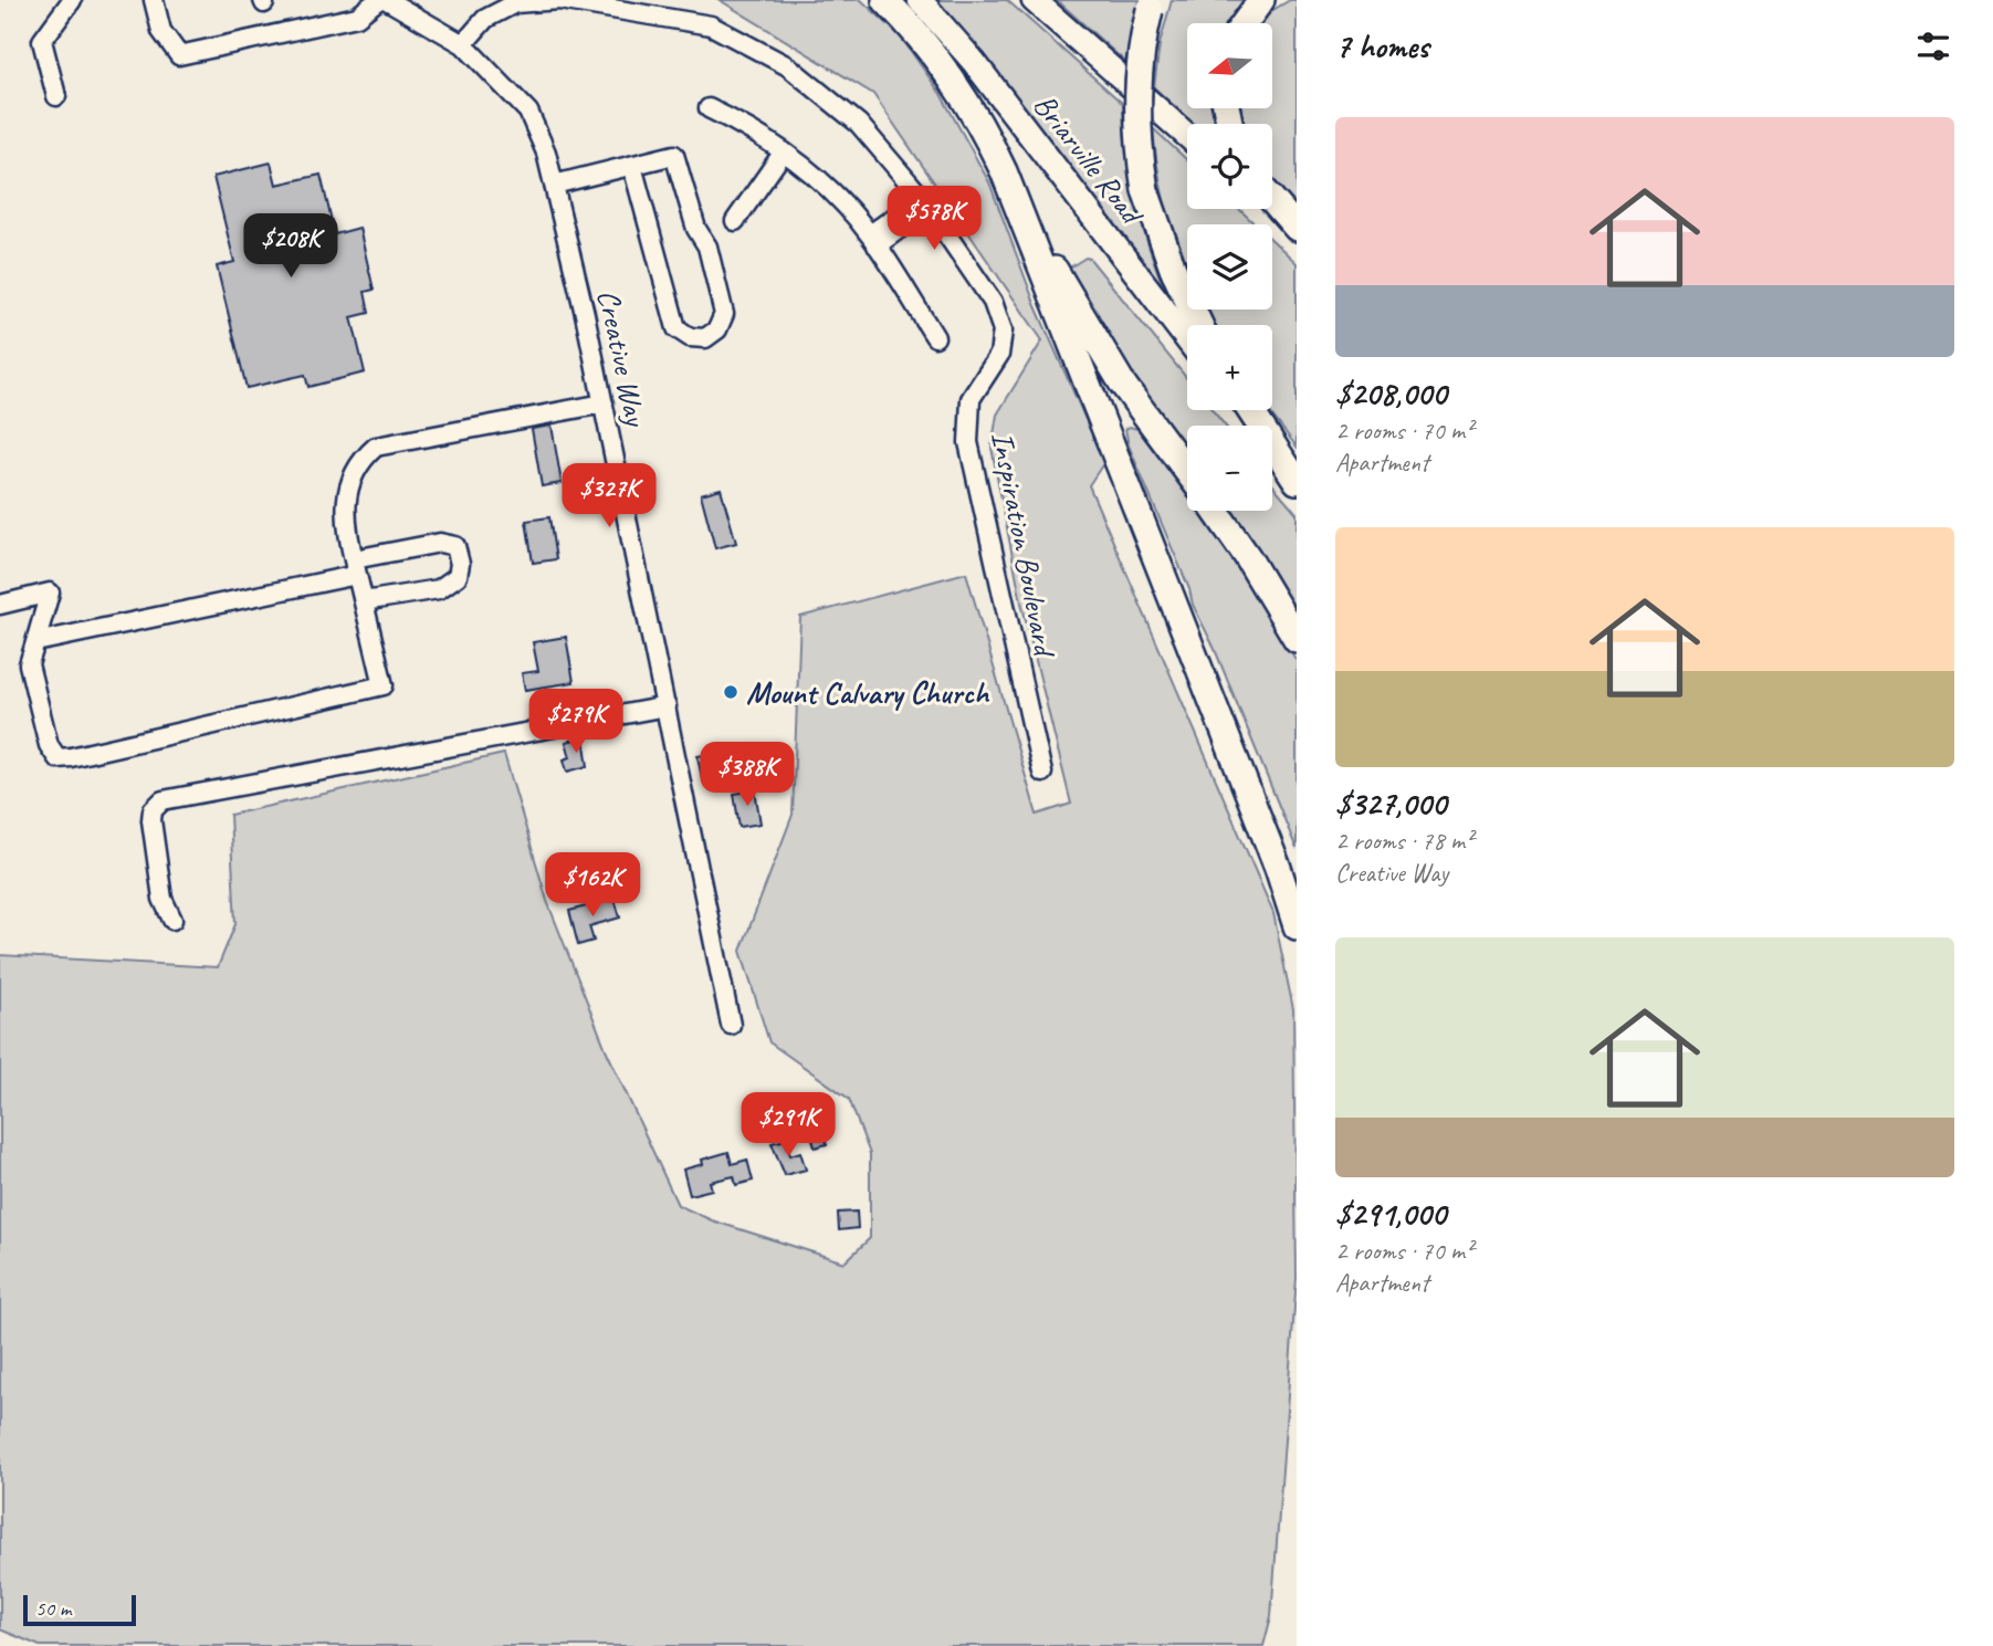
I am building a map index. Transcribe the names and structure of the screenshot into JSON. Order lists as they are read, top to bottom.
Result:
{
  "streets": {
    "main road": ["Briarville Road"],
    "street": ["Creative Way", "Inspiration Boulevard"]
  },
  "crossings": [
    ["Creative Way", "Inspiration Boulevard"]
  ],
  "places": ["Mount Calvary Church"],
  "scale_bar": "50 m",
  "north": "left",
  "page": {
    "heading": "7 homes",
    "map_buttons": ["+", "−"],
    "list": [
      {
        "name": "$208,000",
        "note": "2 rooms · 70 m² · Apartment"
      },
      {
        "name": "$327,000",
        "note": "2 rooms · 78 m² · Creative Way"
      },
      {
        "name": "$291,000",
        "note": "2 rooms · 70 m² · Apartment"
      }
    ],
    "price": [
      "$578K",
      "$208K",
      "$327K",
      "$279K",
      "$388K",
      "$162K",
      "$291K"
    ],
    "scale": "50 m"
  }
}
